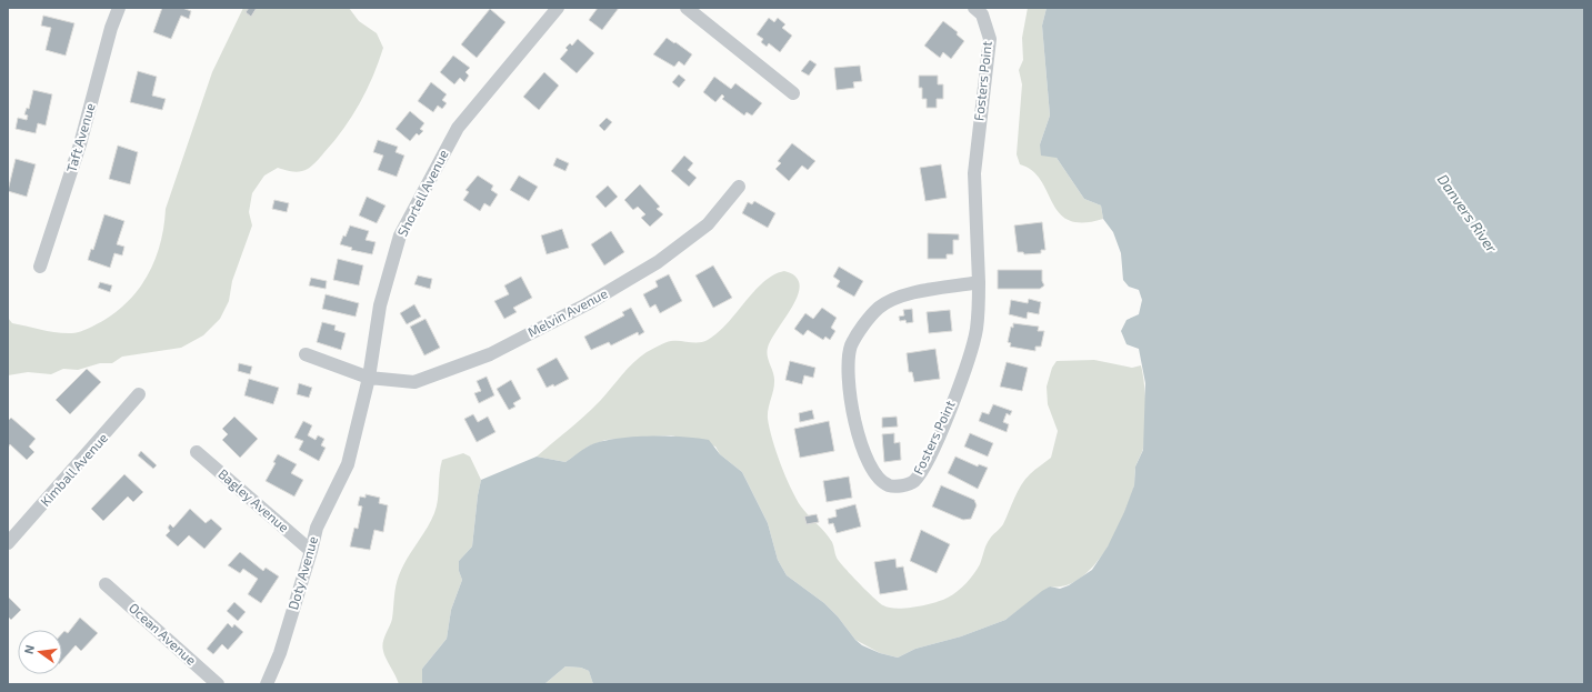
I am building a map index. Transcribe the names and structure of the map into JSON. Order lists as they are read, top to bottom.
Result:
{
  "streets": {
    "street": [
      "Fosters Point",
      "Taft Avenue",
      "Shortell Avenue",
      "Melvin Avenue",
      "Kimball Avenue",
      "Bagley Avenue",
      "Doty Avenue",
      "Ocean Avenue"
    ]
  },
  "crossings": [
    ["Shortell Avenue", "Melvin Avenue"],
    ["Shortell Avenue", "Doty Avenue"],
    ["Bagley Avenue", "Doty Avenue"]
  ],
  "water": ["Danvers River"],
  "north": "left"
}
